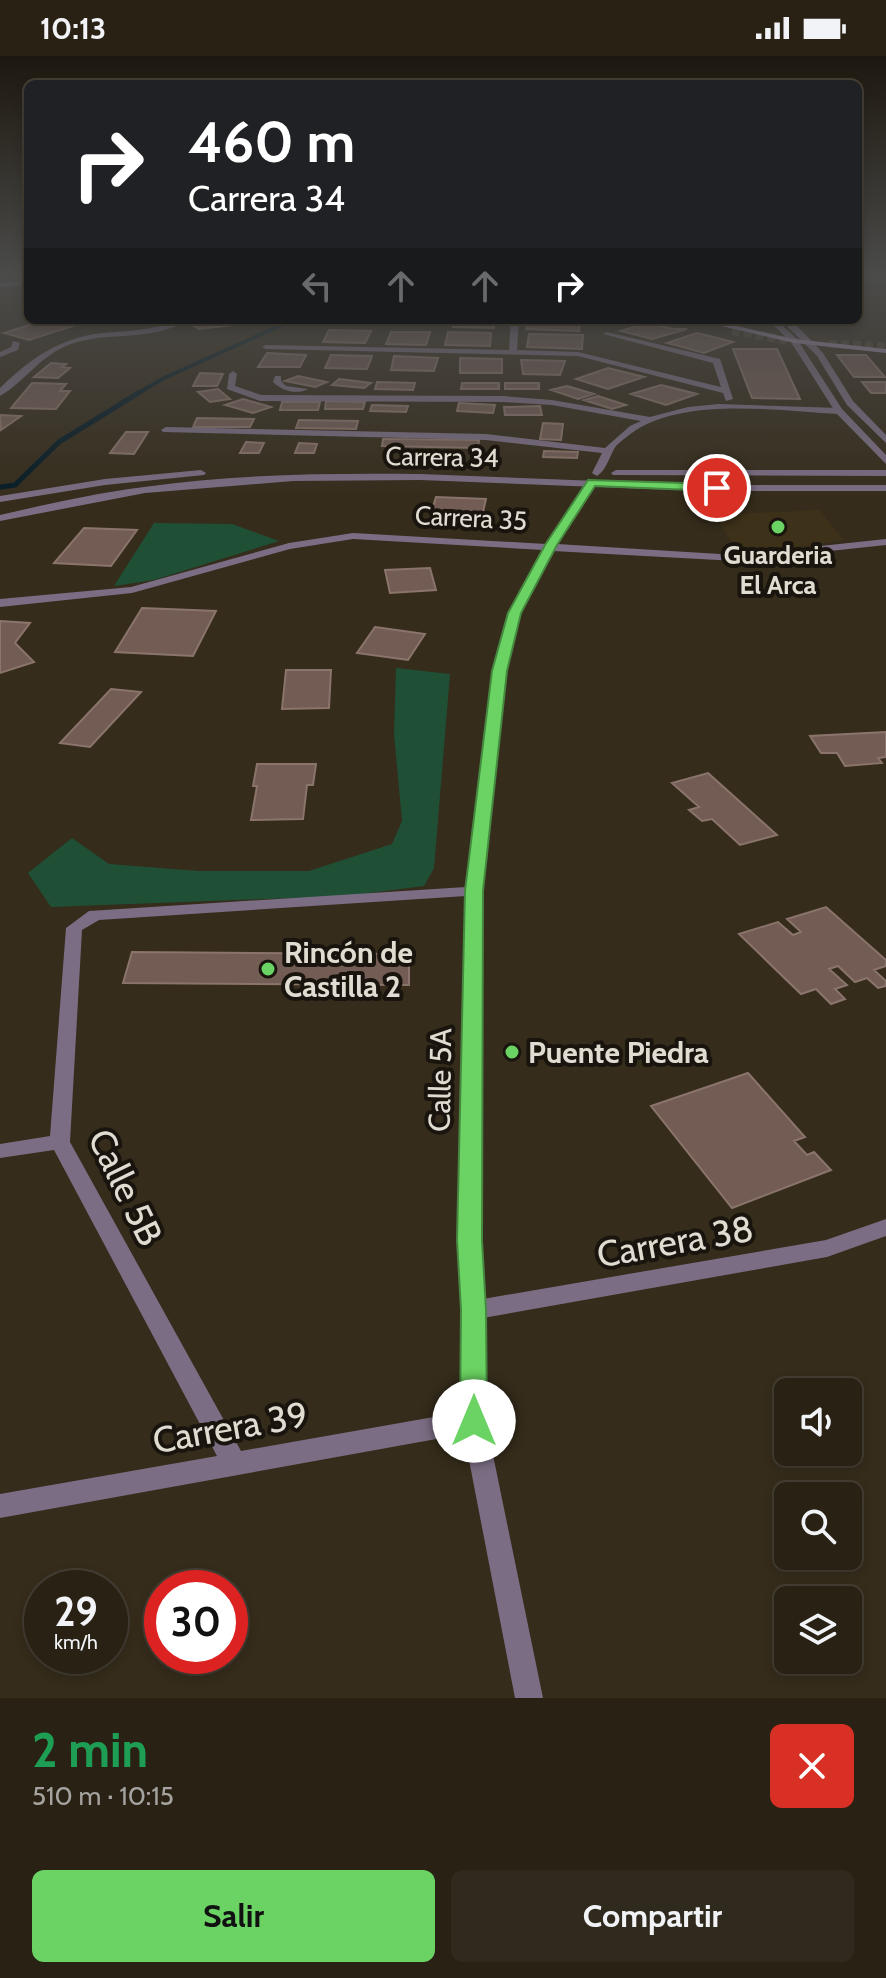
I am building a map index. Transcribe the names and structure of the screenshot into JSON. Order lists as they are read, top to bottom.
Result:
{
  "streets": {
    "street": [
      "Carrera 34",
      "Carrera 35",
      "Calle 5A",
      "Calle 5B",
      "Carrera 38",
      "Carrera 39"
    ]
  },
  "crossings": [
    ["Carrera 34", "Calle 5A"],
    ["Carrera 35", "Calle 5A"],
    ["Calle 5A", "Calle 5B"],
    ["Calle 5A", "Carrera 38"],
    ["Calle 5A", "Carrera 39"],
    ["Calle 5B", "Carrera 39"]
  ],
  "places": ["Guarderia El Arca", "Rincón de Castilla 2", "Puente Piedra"],
  "page": {
    "status": "10:13",
    "turn": ["460 m", "Carrera 34"],
    "speed": "29 km/h",
    "limit": "30",
    "heading": ["2 min", "510 m · 10:15"],
    "buttons": ["Salir", "Compartir"]
  }
}
